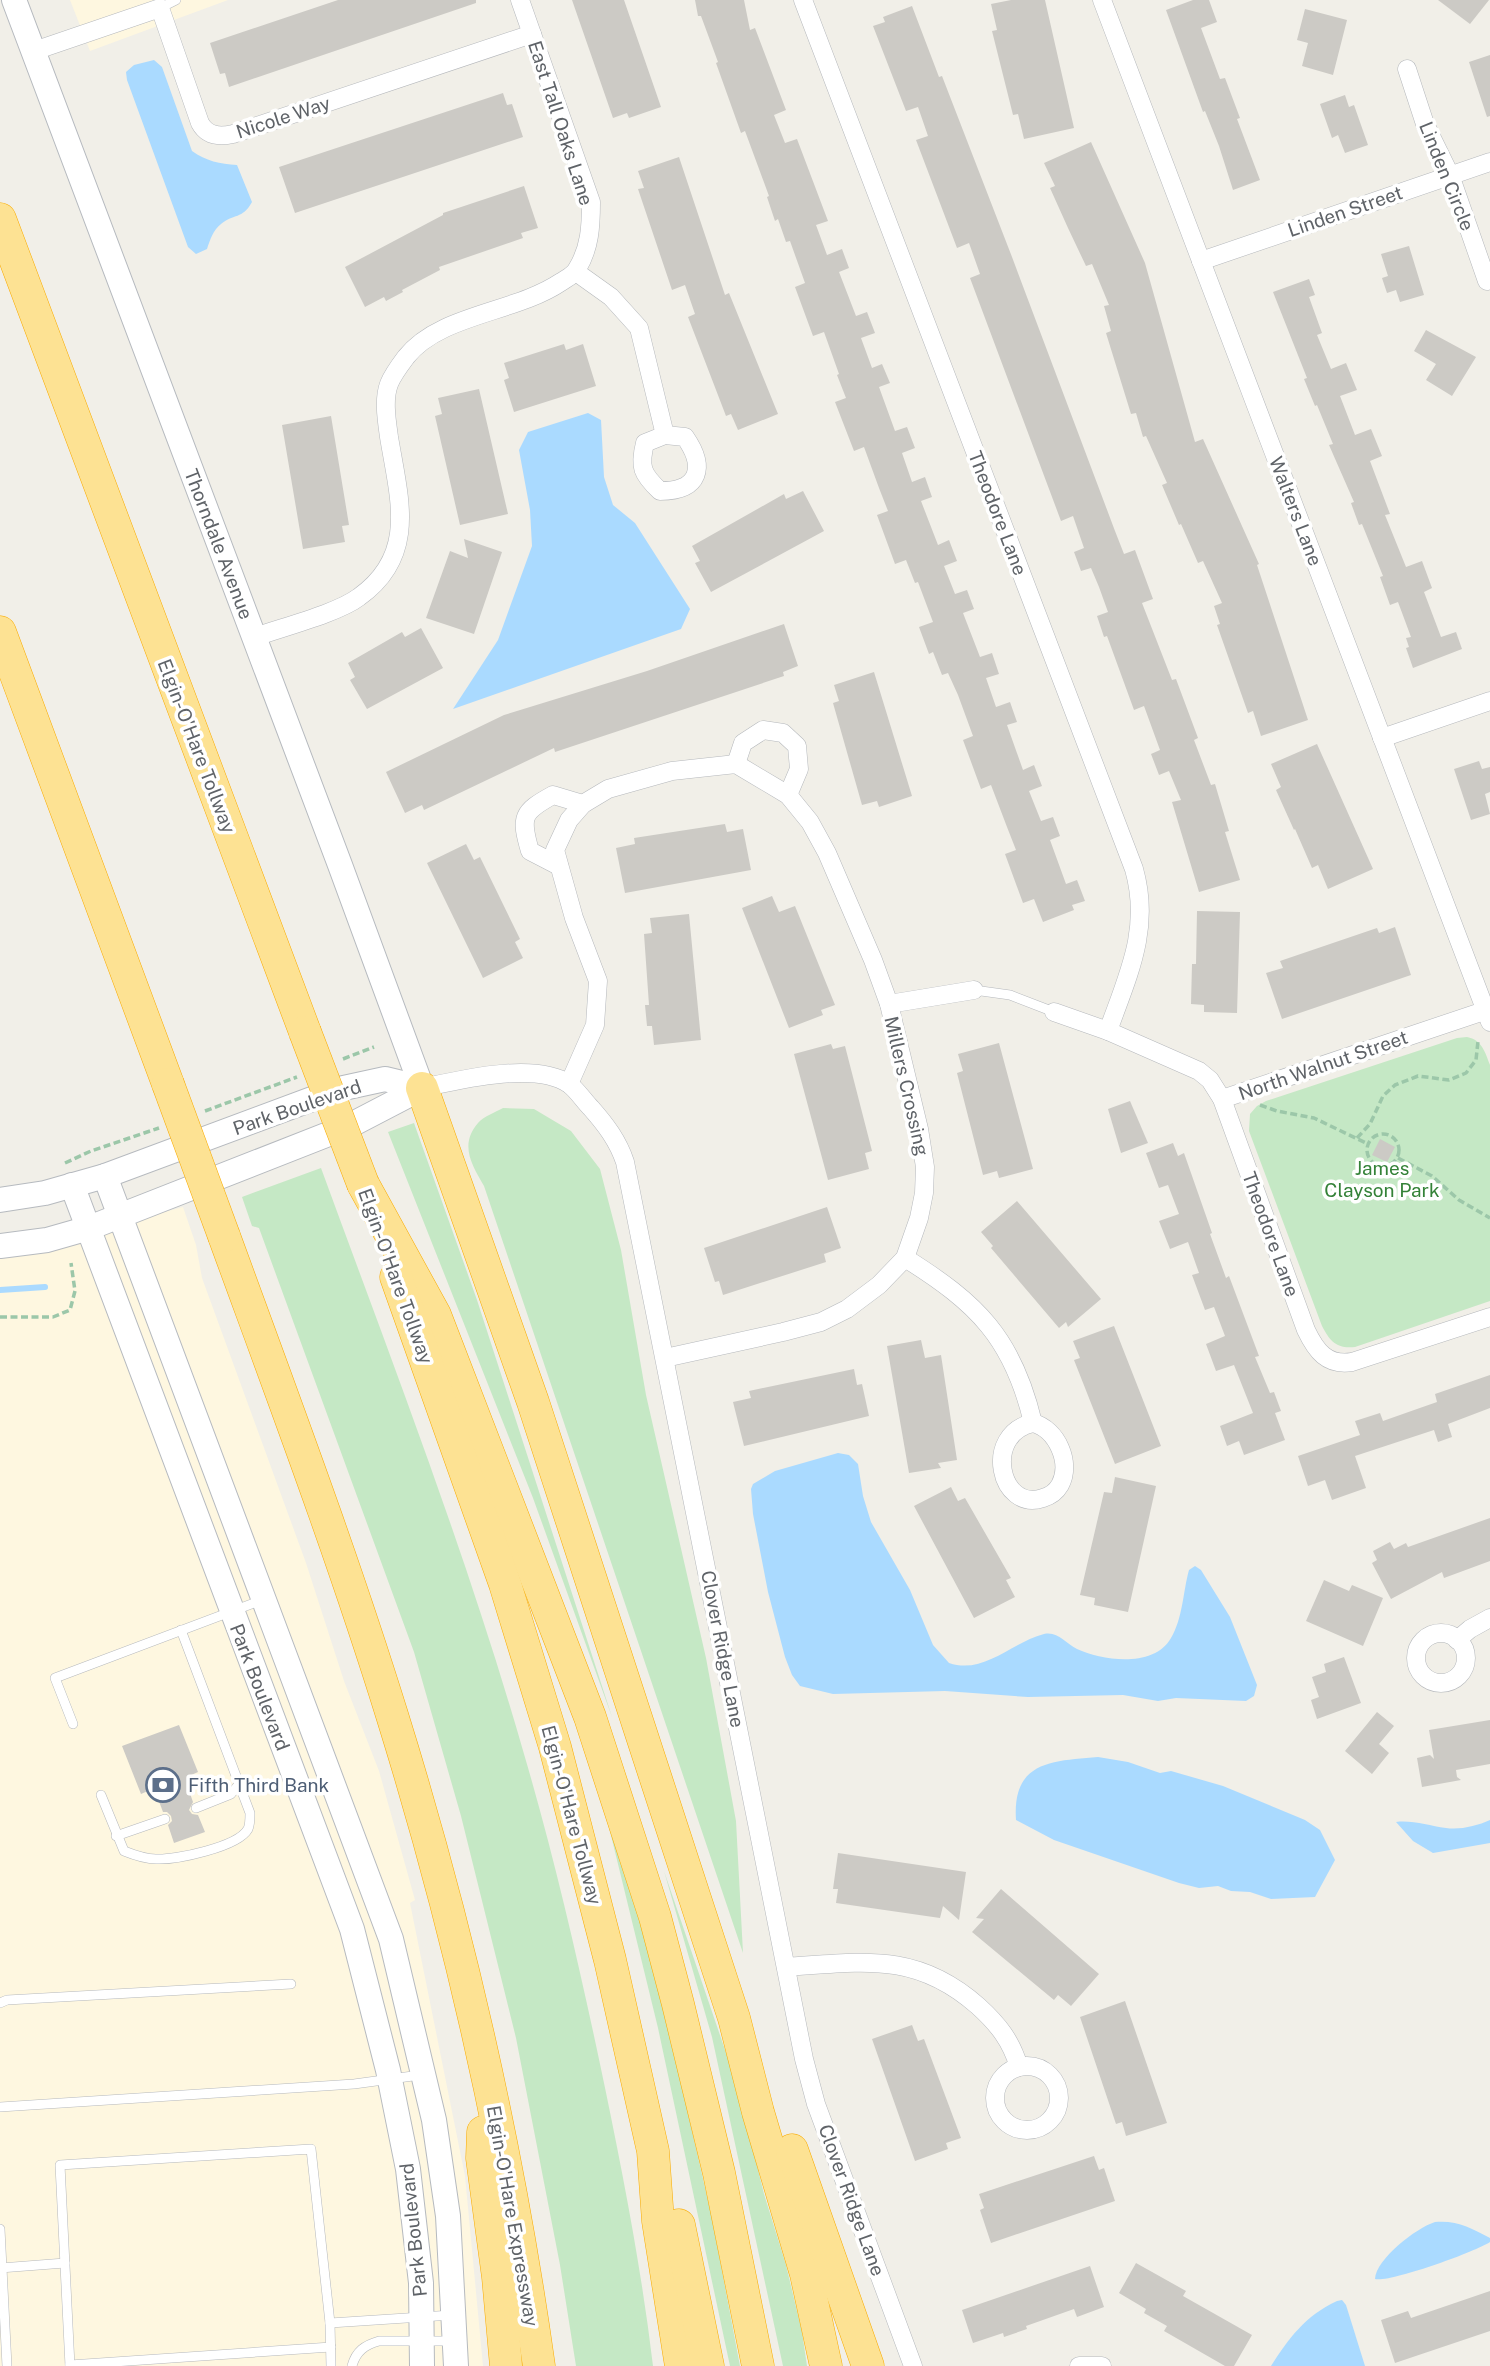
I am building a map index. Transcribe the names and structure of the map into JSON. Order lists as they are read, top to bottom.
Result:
{
  "streets": {
    "highway": ["Elgin-O'Hare Tollway", "Elgin-O'Hare Expressway"],
    "street": [
      "Nicole Way",
      "East Tall Oaks Lane",
      "Linden Circle",
      "Linden Street",
      "Walters Lane",
      "Theodore Lane",
      "Thorndale Avenue",
      "North Walnut Street",
      "Millers Crossing",
      "Park Boulevard",
      "Clover Ridge Lane"
    ]
  },
  "crossings": [
    ["Nicole Way", "East Tall Oaks Lane"],
    ["Nicole Way", "Thorndale Avenue"],
    ["Linden Circle", "Linden Street"],
    ["Linden Street", "Walters Lane"],
    ["Walters Lane", "North Walnut Street"],
    ["Theodore Lane", "North Walnut Street"],
    ["Thorndale Avenue", "Park Boulevard"],
    ["Millers Crossing", "Clover Ridge Lane"]
  ],
  "parks": ["James Clayson Park"],
  "places": {
    "bank": ["Fifth Third Bank"]
  }
}
